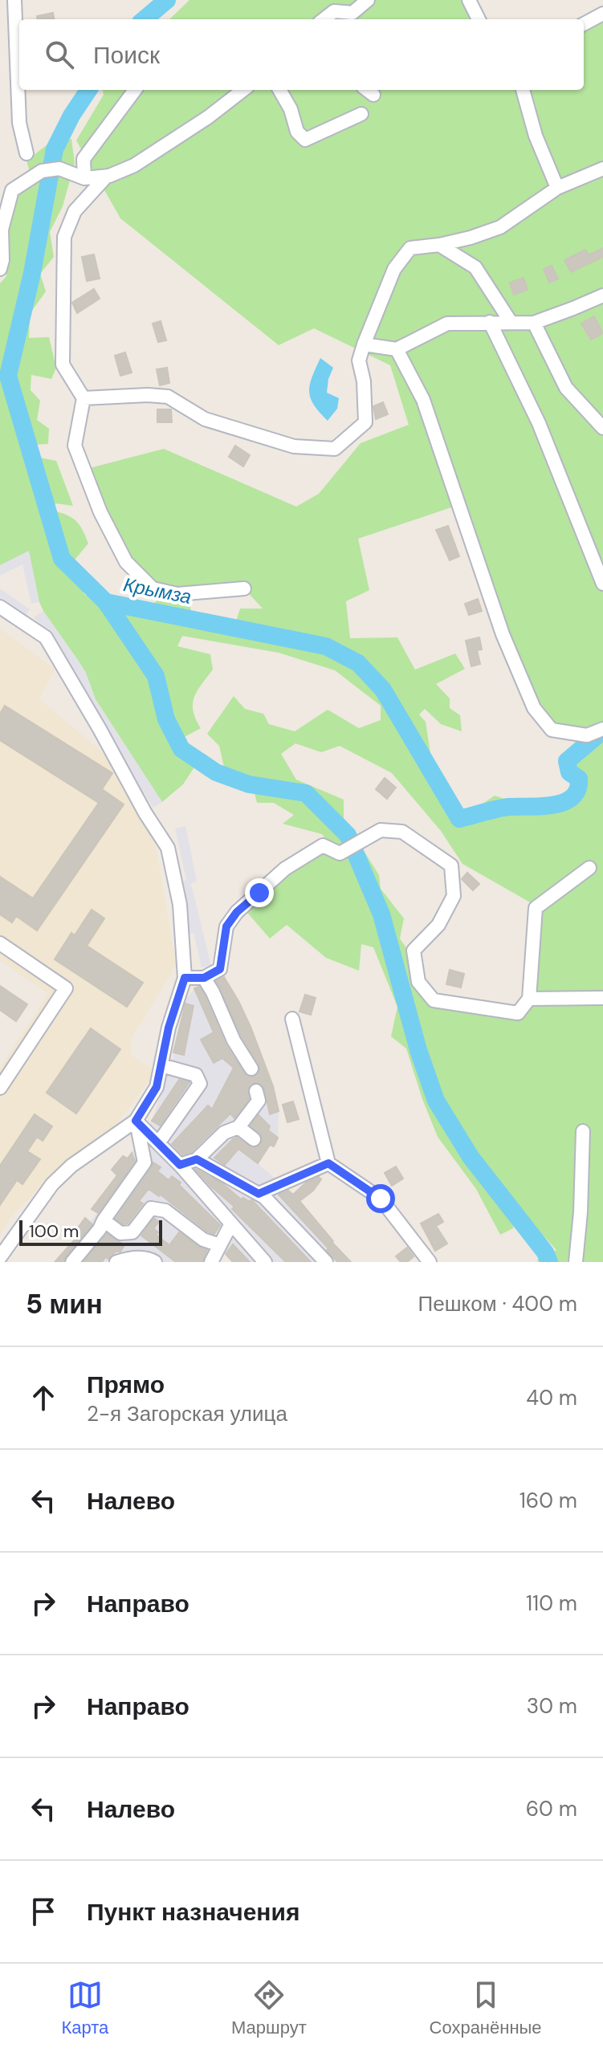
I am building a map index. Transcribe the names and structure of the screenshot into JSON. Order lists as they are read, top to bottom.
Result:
{
  "water": ["Крымза"],
  "scale_bar": "100 m",
  "page": {
    "search": "Поиск",
    "scale": "100 m",
    "heading": ["5 мин", "Пешком · 400 m"],
    "list": [
      ["Прямо", "2-я Загорская улица", "40 m"],
      ["Налево", "160 m"],
      ["Направо", "110 m"],
      ["Направо", "30 m"],
      ["Налево", "60 m"],
      "Пункт назначения"
    ],
    "nav": ["Карта", "Маршрут", "Сохранённые"]
  }
}
